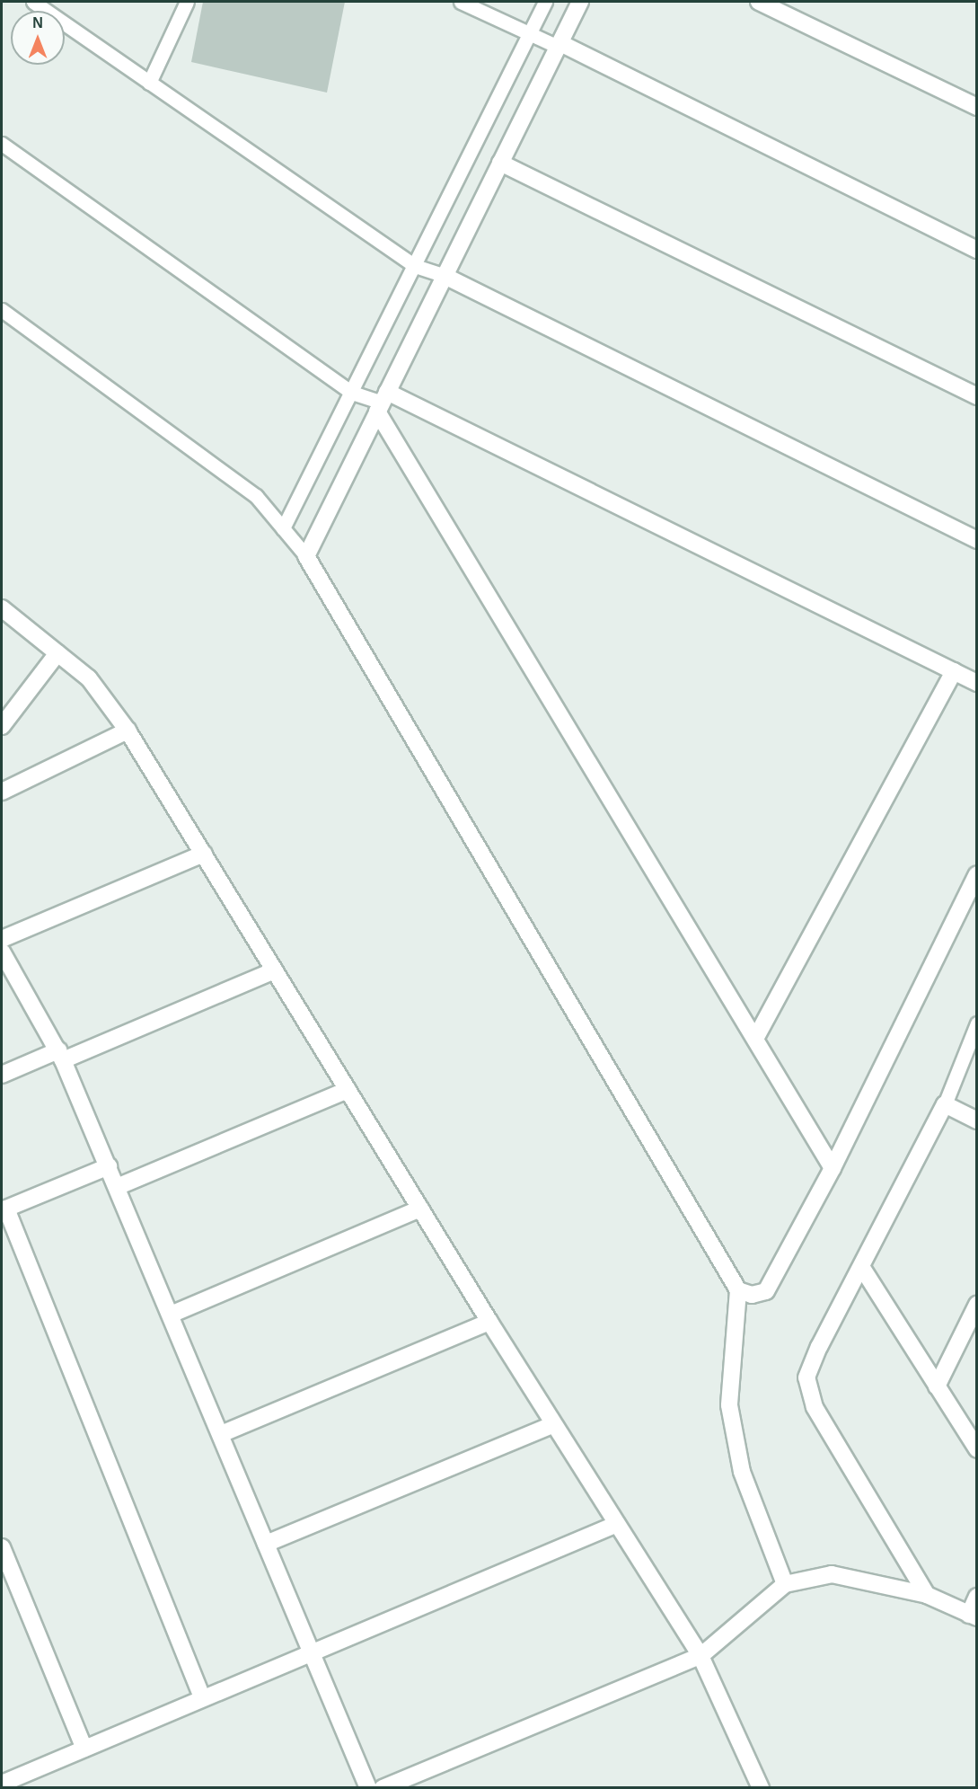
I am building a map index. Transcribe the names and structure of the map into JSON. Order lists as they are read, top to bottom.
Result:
{
  "north": "top"
}
